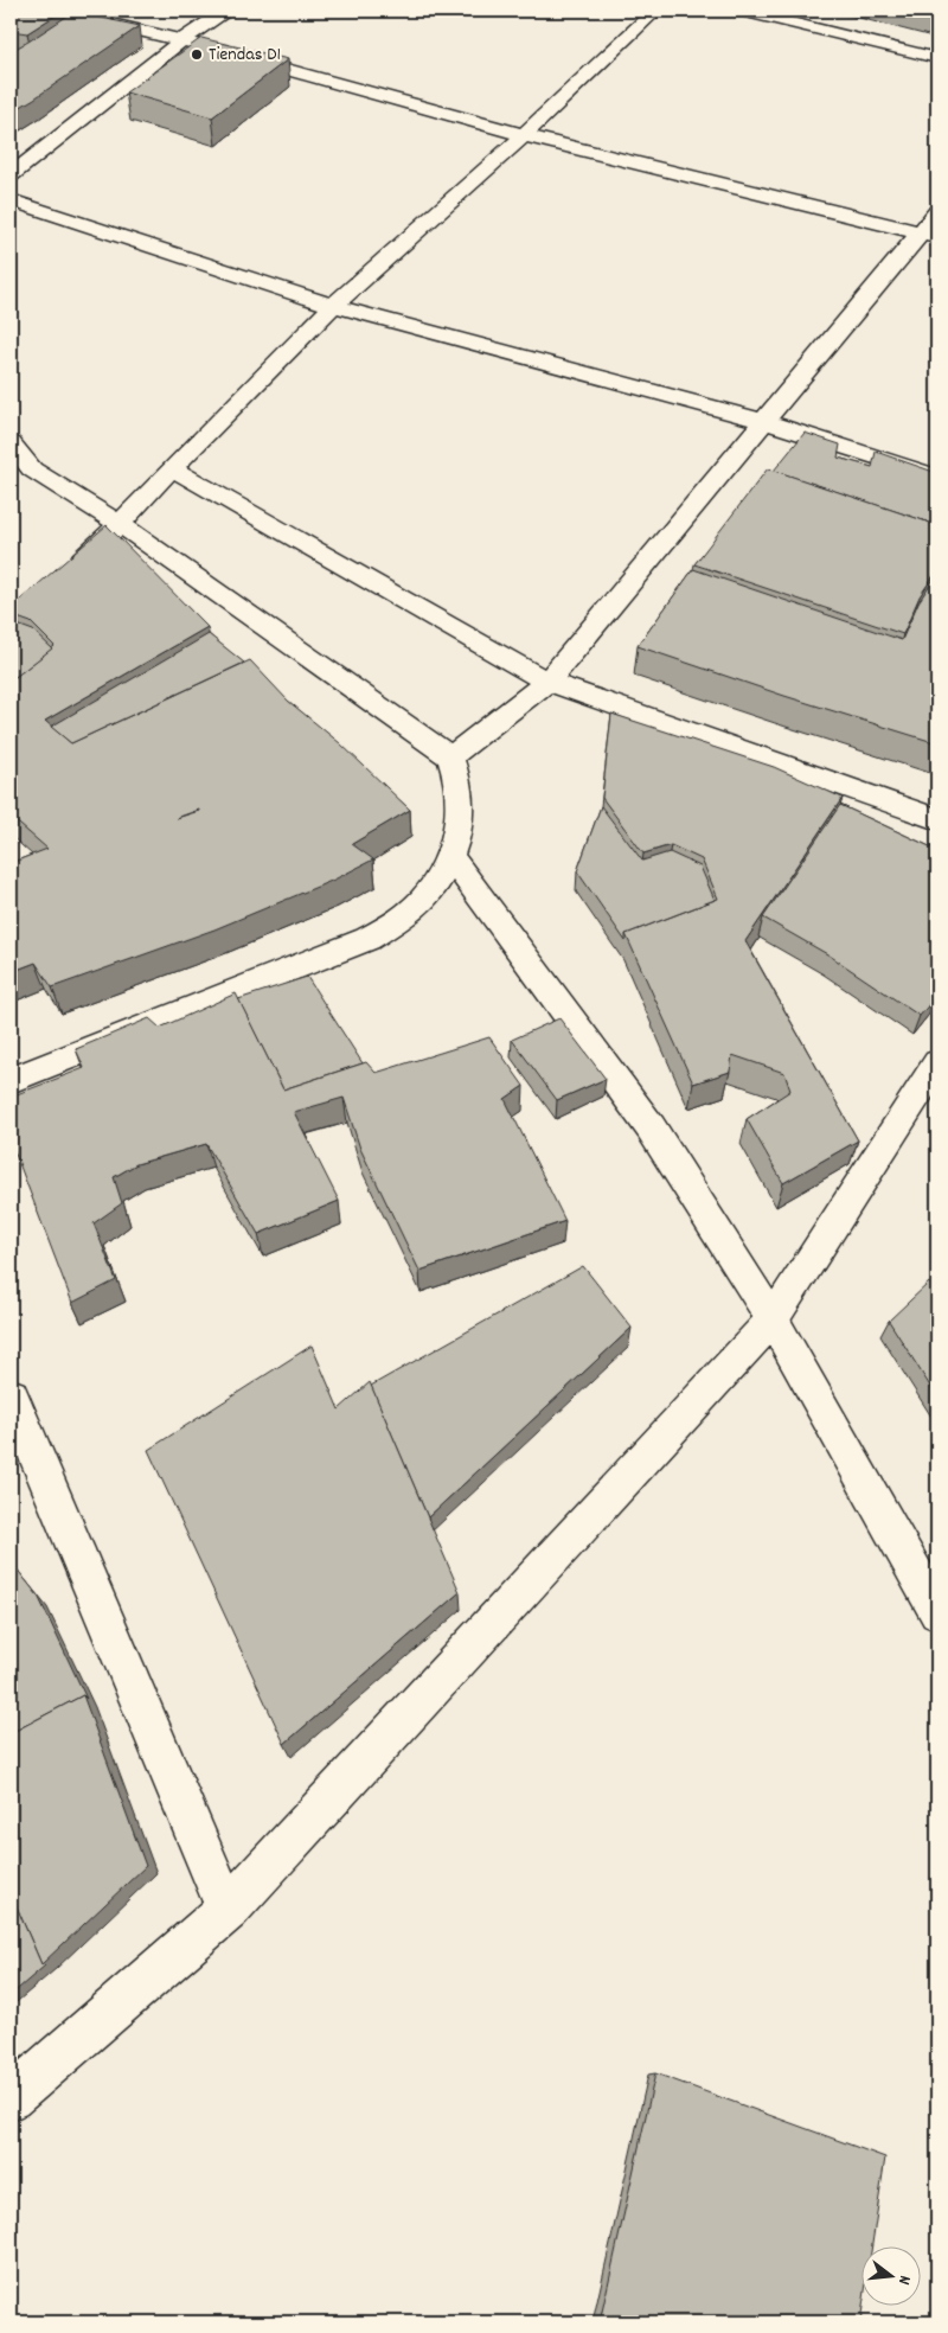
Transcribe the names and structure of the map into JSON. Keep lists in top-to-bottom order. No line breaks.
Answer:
{"places":["Tiendas D1"],"north":"right"}
